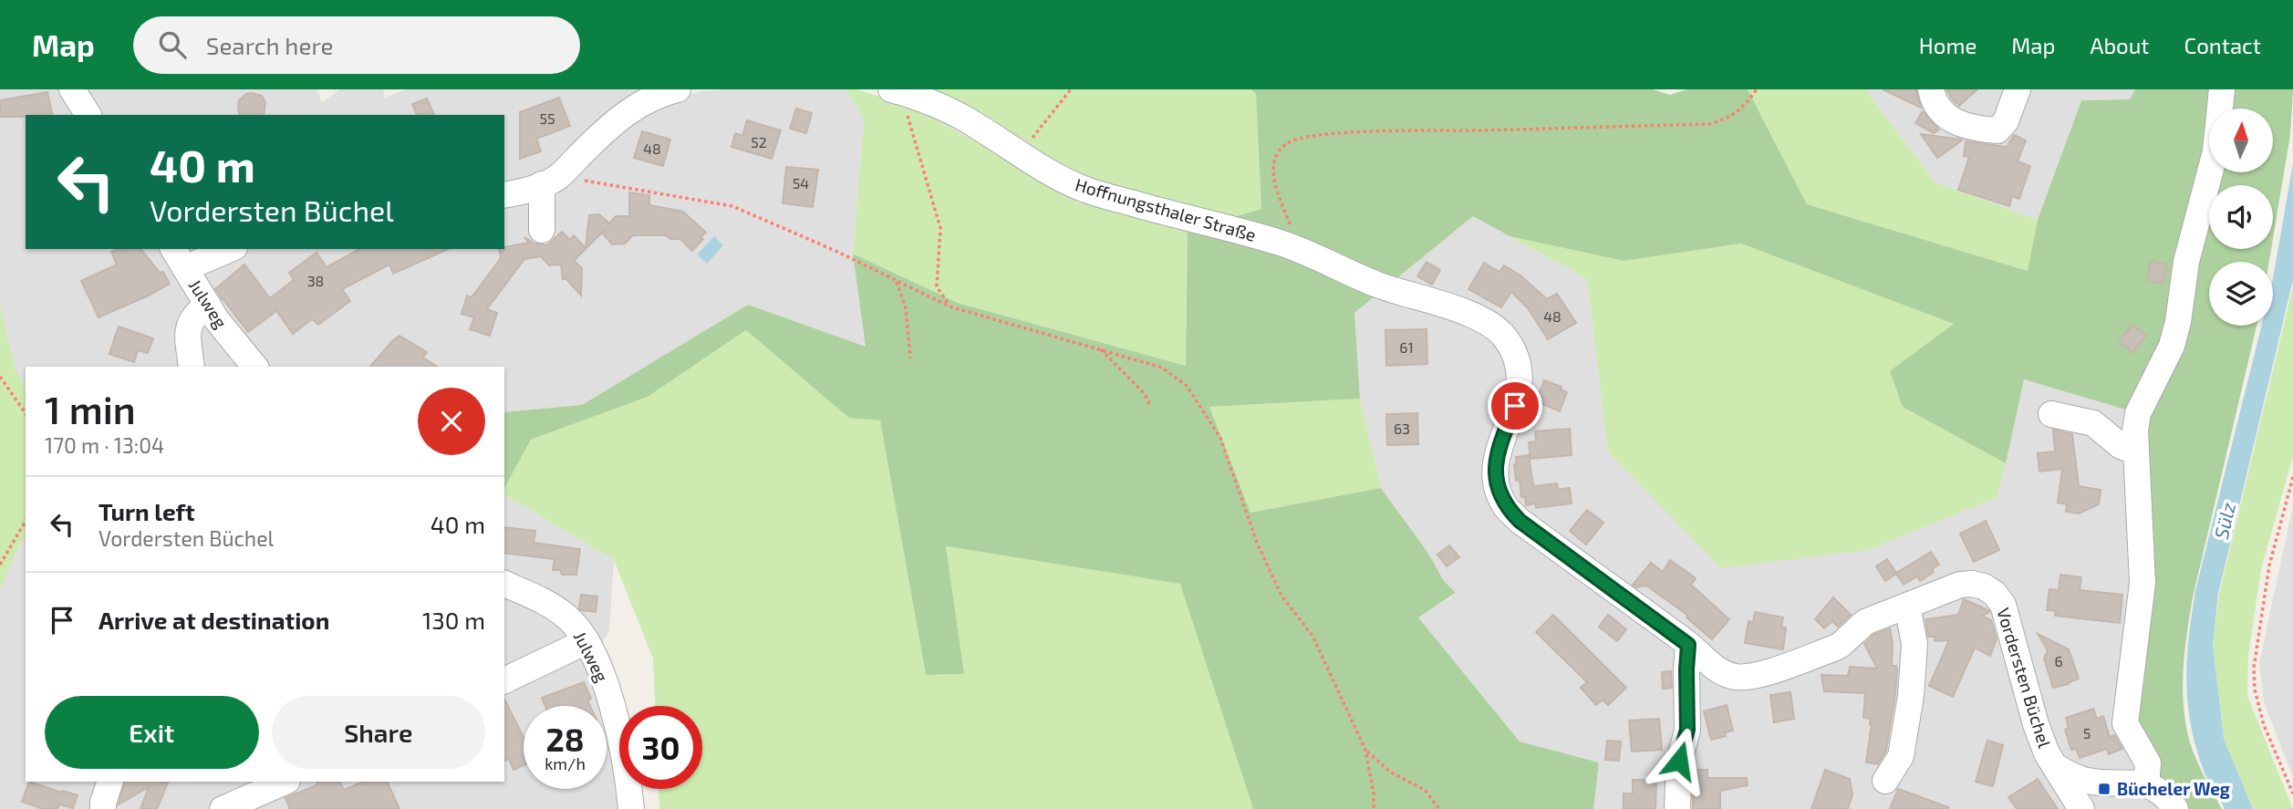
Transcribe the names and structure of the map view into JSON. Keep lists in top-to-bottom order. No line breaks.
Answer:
{"streets":{"street":["Hoffnungsthaler Straße","Julweg","Vordersten Büchel"]},"crossings":[["Hoffnungsthaler Straße","Vordersten Büchel"]],"water":["Sülz"],"places":{"transit":["Bücheler Weg"]},"house_numbers":["55","52","48","54","38","48","61","63","6","5"],"north":"top","page":{"header":"Map","search":"Search here","nav":["Home","Map","About","Contact"],"turn":["40 m","Vordersten Büchel"],"heading":["1 min","170 m · 13:04"],"list":[{"name":"Turn left","note":"Vordersten Büchel","value":"40 m"},{"name":"Arrive at destination","value":"130 m"}],"buttons":["Exit","Share"],"speed":"28 km/h","limit":"30"}}
